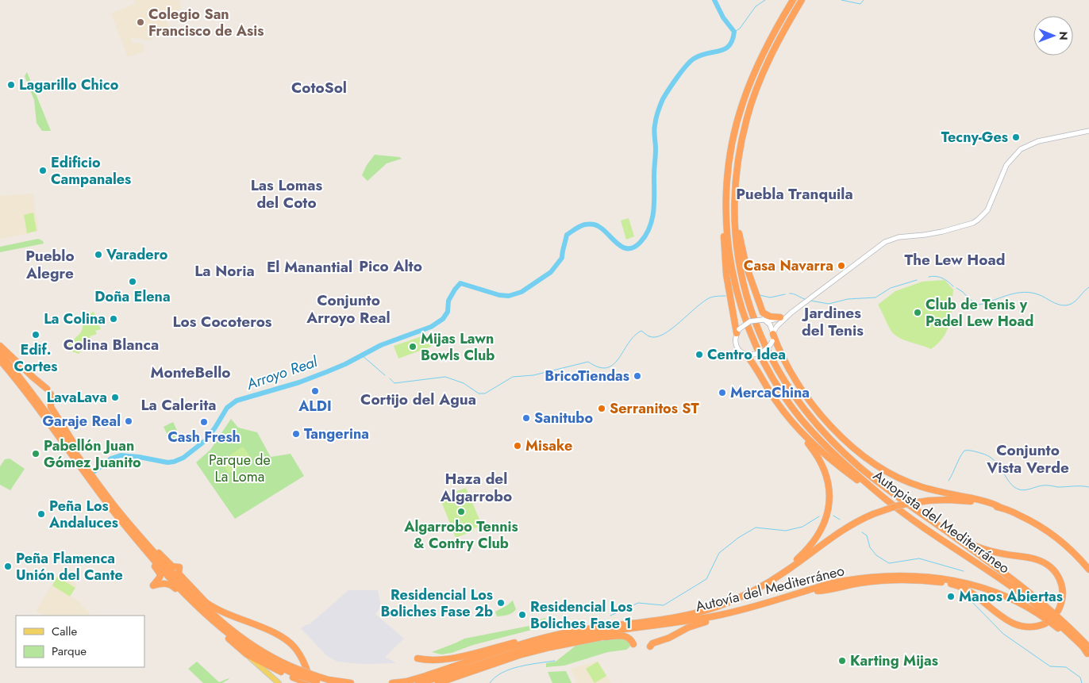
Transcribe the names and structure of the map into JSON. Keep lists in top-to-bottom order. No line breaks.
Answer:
{"streets":{"highway":["Autopista del Mediterráneo","Autovía del Mediterráneo"]},"crossings":[["Autopista del Mediterráneo","Autovía del Mediterráneo"]],"districts":["CotoSol","Las Lomas del Coto","Puebla Tranquila","Pueblo Alegre","The Lew Hoad","Pico Alto","El Manantial","La Noria","Conjunto Arroyo Real","Jardines del Tenis","Los Cocoteros","Colina Blanca","MonteBello","Cortijo del Agua","La Calerita","Conjunto Vista Verde","Haza del Algarrobo"],"water":["Arroyo Real"],"parks":["Parque de La Loma"],"places":["Colegio San Francisco de Asis","Lagarillo Chico","Tecny-Ges","Edificio Campanales","Varadero","Casa Navarra","Doña Elena","Club de Tenis y Padel Lew Hoad","La Colina","Edif. Cortes","Mijas Lawn Bowls Club","Centro Idea","BricoTiendas","ALDI","MercaChina","LavaLava","Serranitos ST","Sanitubo","Garaje Real","Cash Fresh","Tangerina","Misake","Pabellón Juan Gómez Juanito","Algarrobo Tennis & Contry Club","Peña Los Andaluces","Peña Flamenca Unión del Cante","Manos Abiertas","Residencial Los Boliches Fase 2b","Residencial Los Boliches Fase 1","Karting Mijas"],"legend":["Calle","Parque"],"north":"right"}
